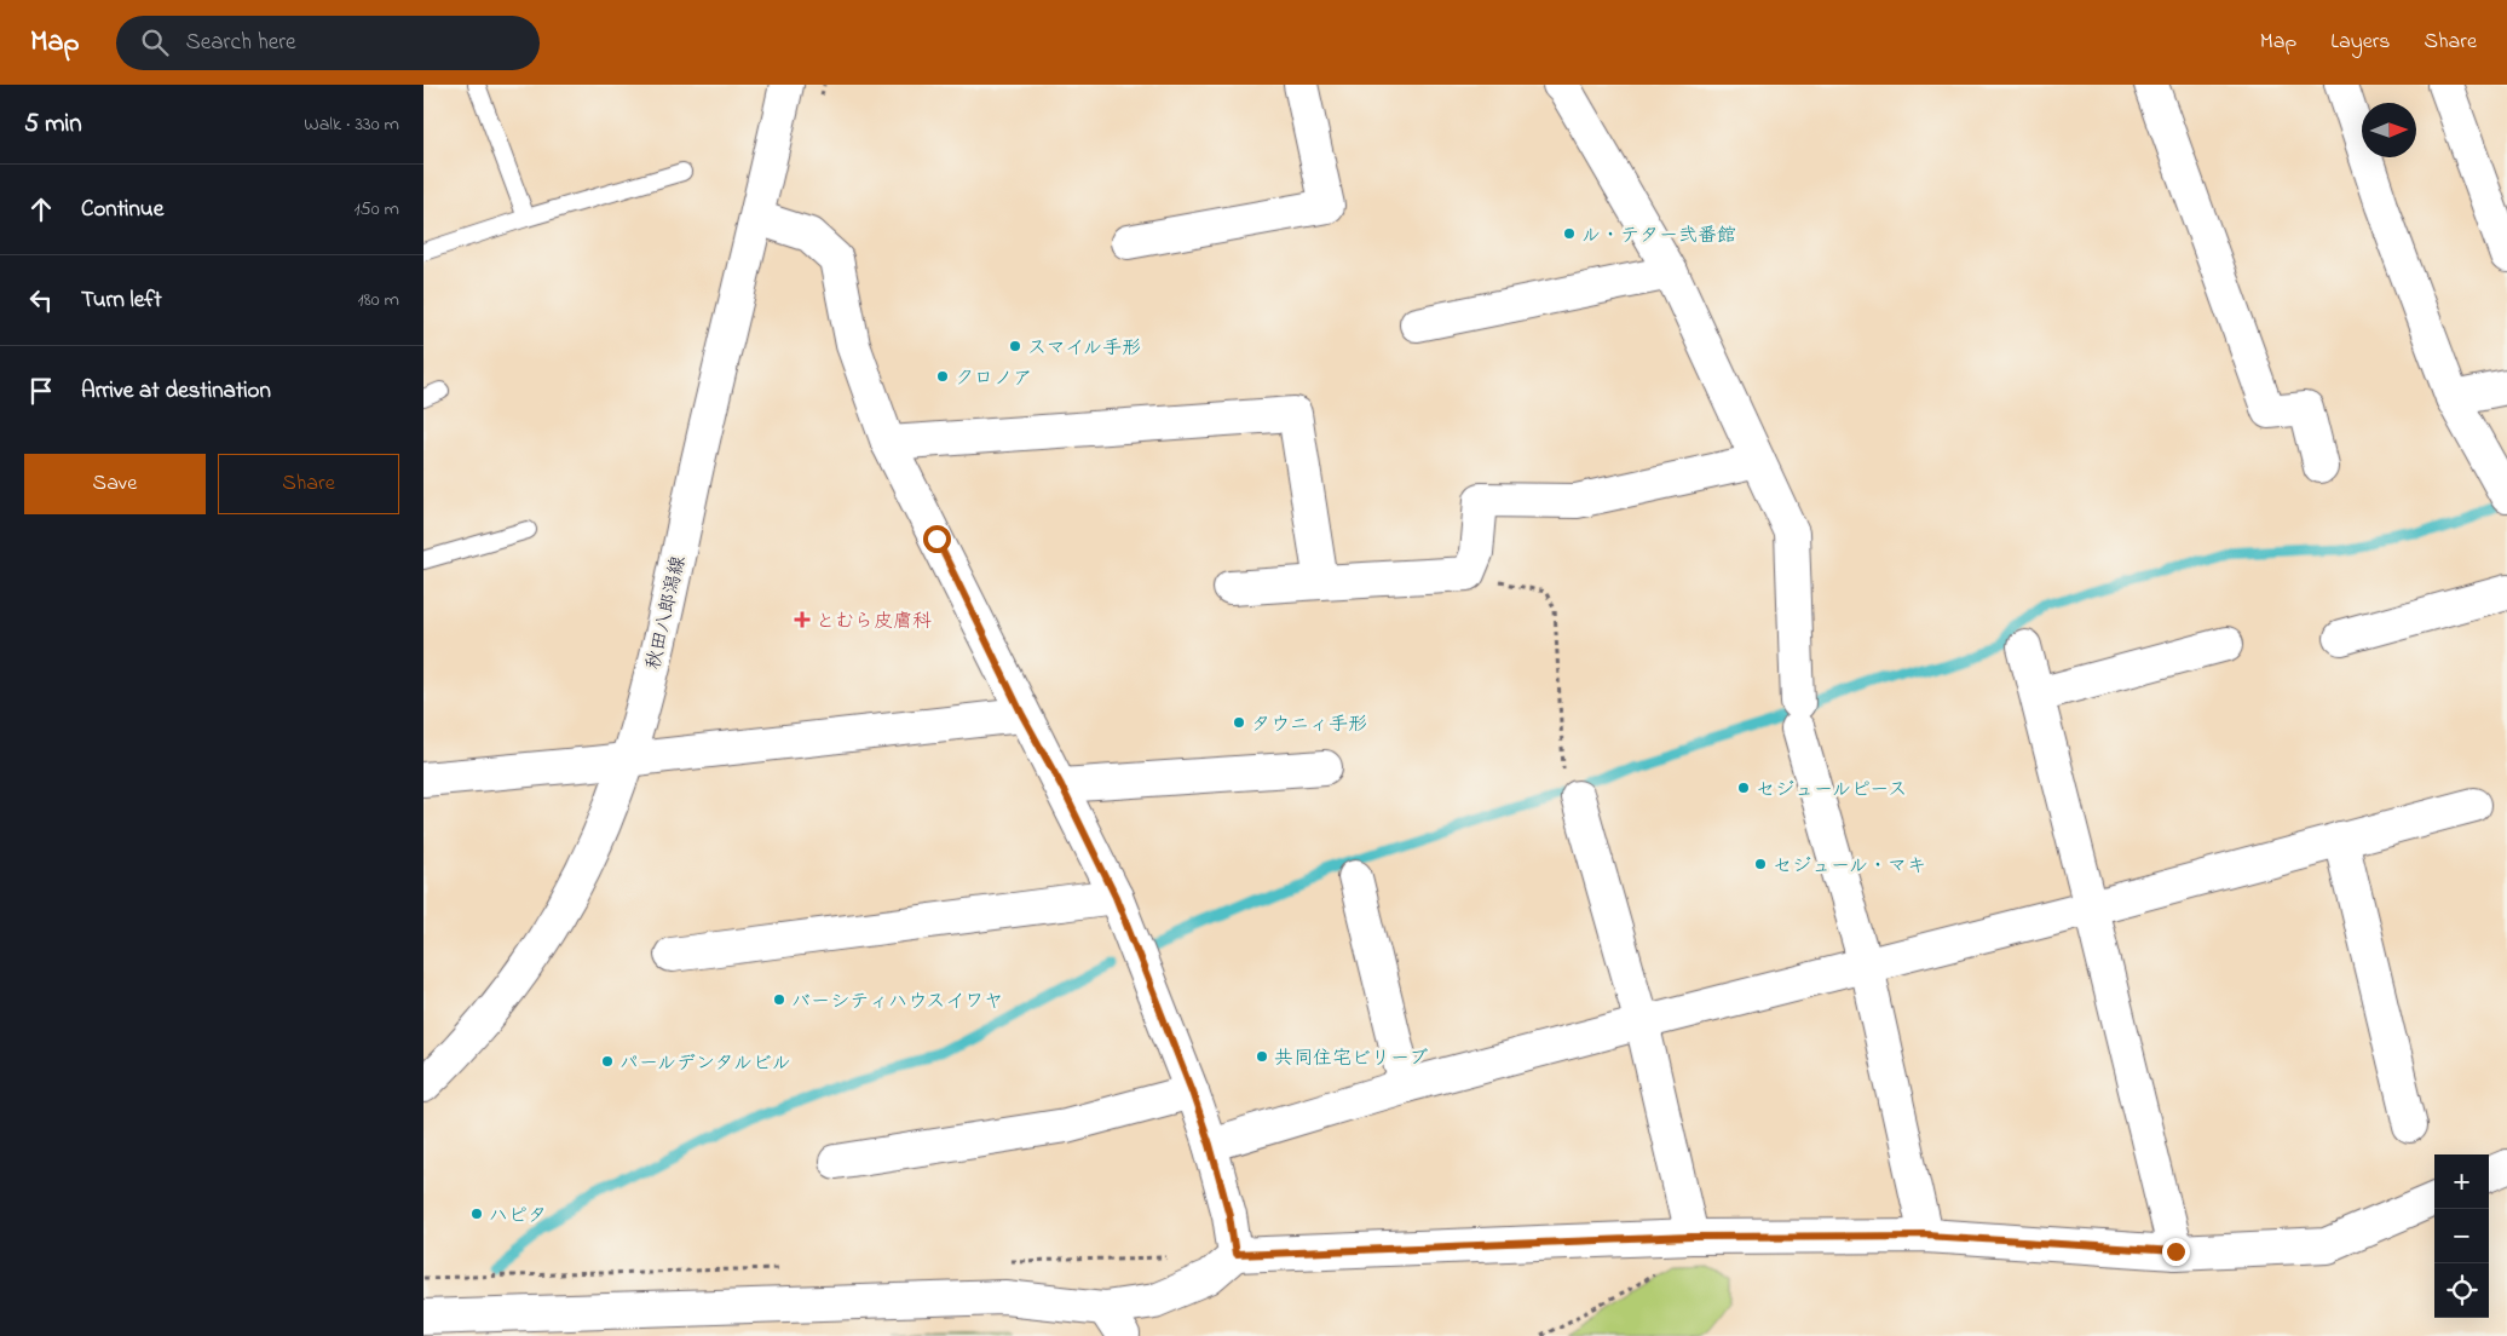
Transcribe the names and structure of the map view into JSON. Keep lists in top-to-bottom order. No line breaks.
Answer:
{"streets":{"street":["秋田八郎潟線"]},"places":{"other":["ル・テター弐番館","スマイル手形","クロノア","タウニィ手形","セジュールピース","セジュール・マキ","バーシティハウスイワヤ","共同住宅ビリーブ","パールデンタルビル","ハピタ"],"health":["とむら皮膚科"]},"north":"right","page":{"header":"Map","search":"Search here","nav":["Map","Layers","Share"],"heading":["5 min","Walk · 330 m"],"list":[["Continue","150 m"],["Turn left","180 m"],"Arrive at destination"],"buttons":["Save","Share"],"map_buttons":["+","−"]}}
